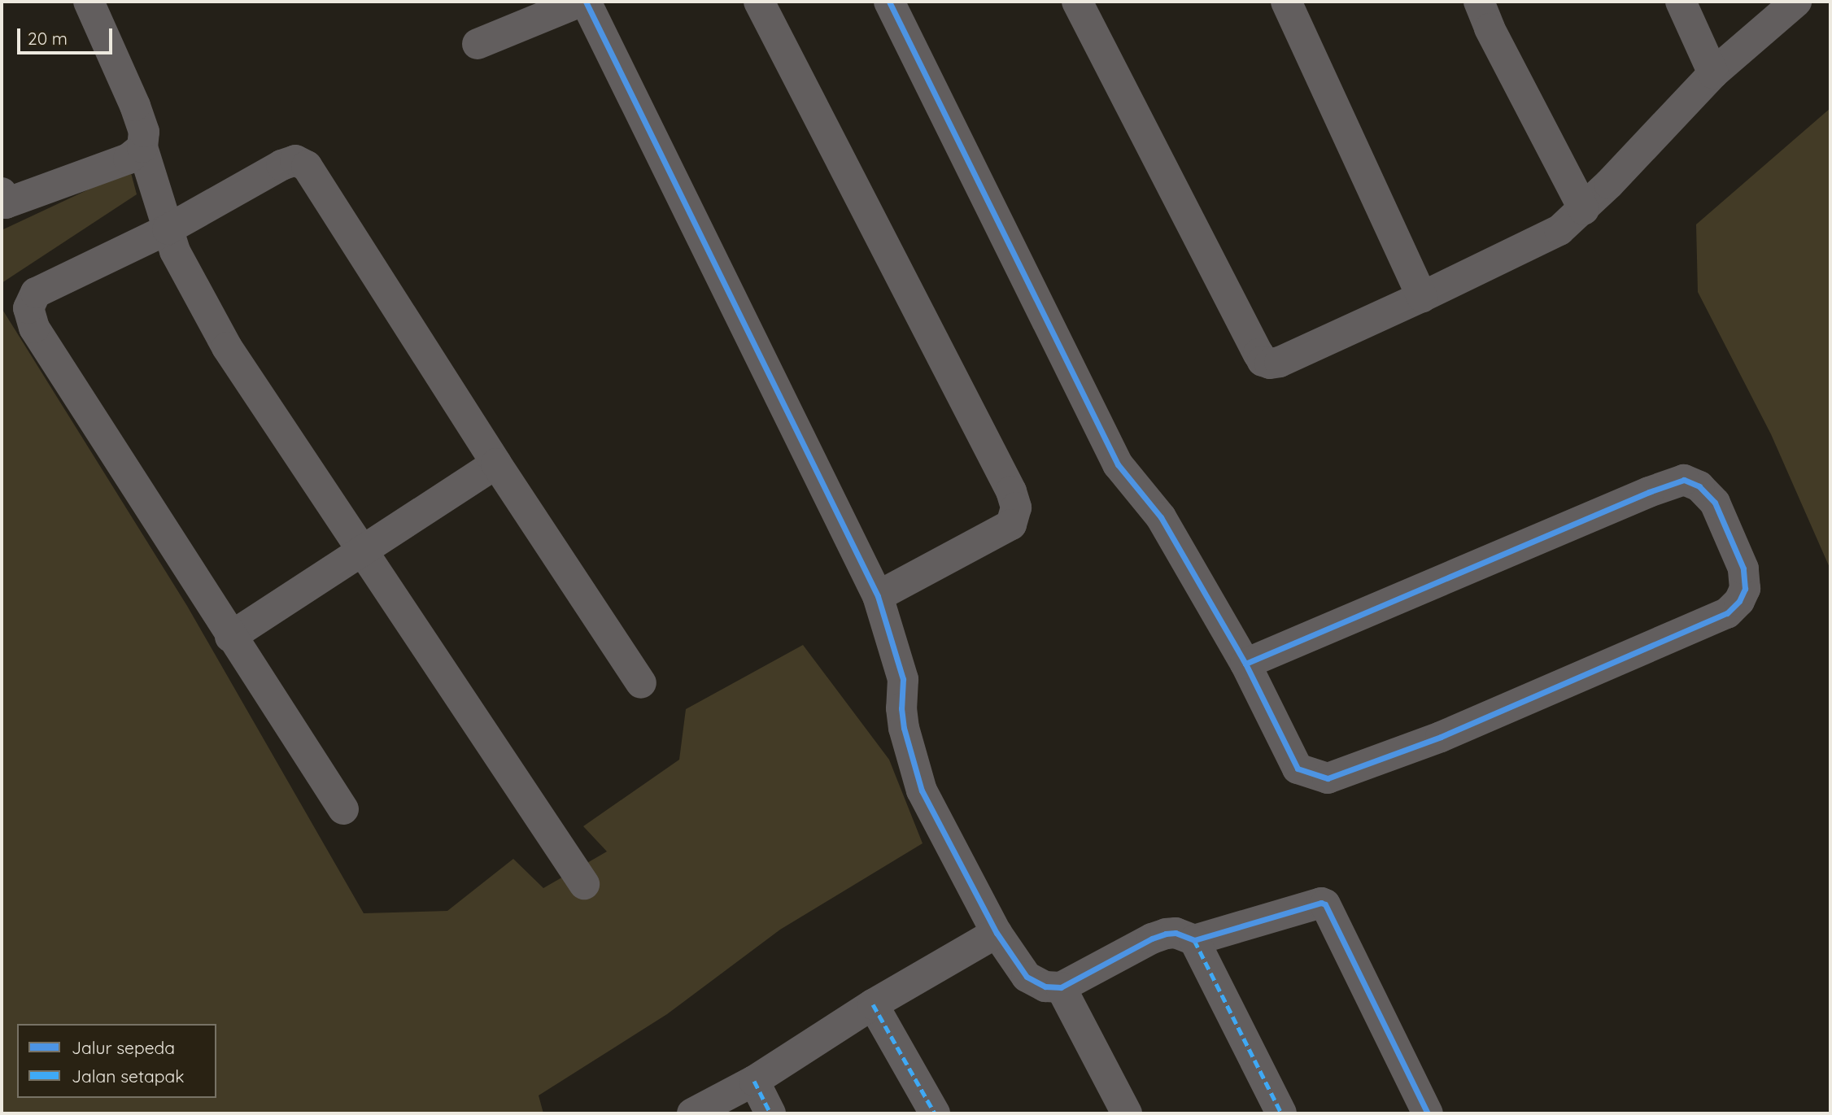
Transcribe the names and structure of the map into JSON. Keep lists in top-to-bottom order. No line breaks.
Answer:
{"legend":["Jalur sepeda","Jalan setapak"],"scale_bar":"20 m"}
